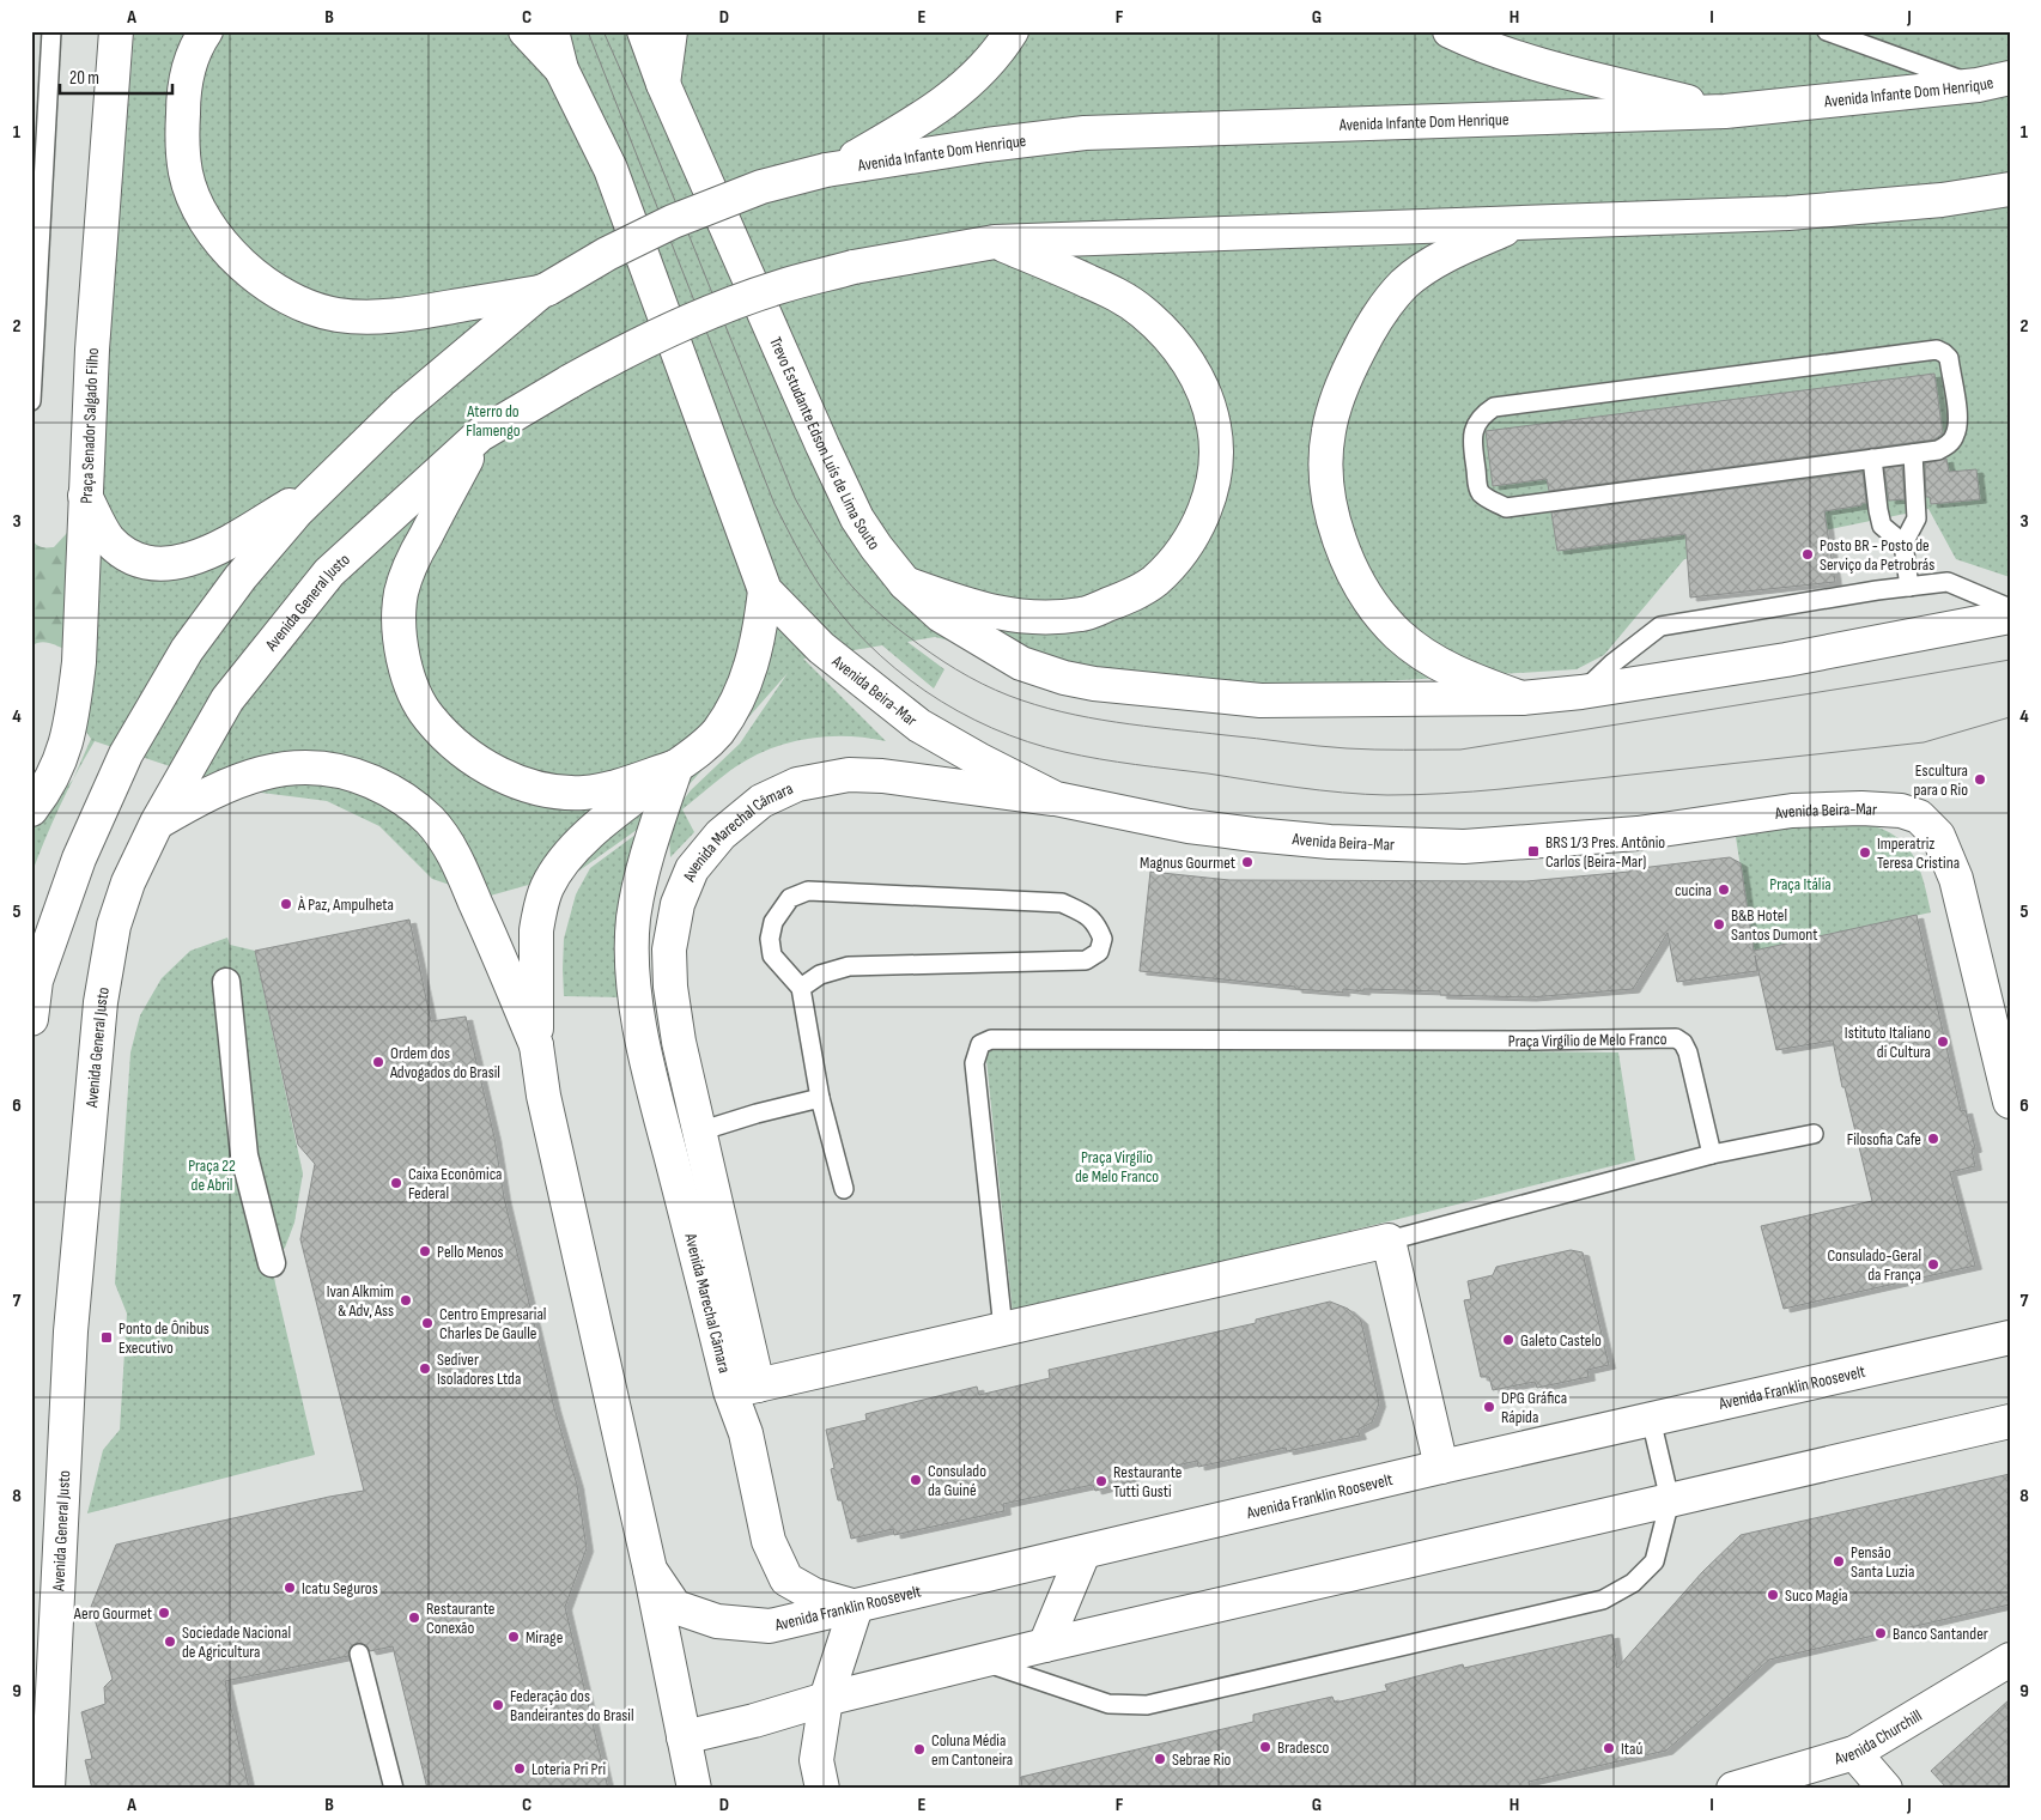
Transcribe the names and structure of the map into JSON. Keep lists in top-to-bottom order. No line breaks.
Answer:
{"streets":{"main road":["Avenida Infante Dom Henrique","Praça Senador Salgado Filho","Trevo Estudante Edson Luís de Lima Souto","Avenida General Justo","Avenida Beira-Mar","Avenida Marechal Câmara","Avenida Franklin Roosevelt","Avenida Churchill"],"lane":["Praça Virgílio de Melo Franco"]},"crossings":[["Avenida Beira-Mar","Avenida Marechal Câmara"],["Avenida Marechal Câmara","Avenida Franklin Roosevelt"]],"parks":["Aterro do Flamengo","Praça Itália","Praça Virgílio de Melo Franco","Praça 22 de Abril"],"places":{"other":["Posto BR - Posto de Serviço da Petrobrás","Escultura para o Rio","Imperatriz Teresa Cristina","Magnus Gourmet","cucina","À Paz, Ampulheta","B&B Hotel Santos Dumont","Istituto Italiano di Cultura","Ordem dos Advogados do Brasil","Filosofia Cafe","Caixa Econômica Federal","Pello Menos","Consulado-Geral da França","Ivan Alkmim & Adv, Ass","Centro Empresarial Charles De Gaulle","Galeto Castelo","Sediver Isoladores Ltda","DPG Gráfica Rápida","Consulado da Guiné","Restaurante Tutti Gusti","Pensão Santa Luzia","Icatu Seguros","Suco Magia","Aero Gourmet","Restaurante Conexão","Banco Santander","Mirage","Sociedade Nacional de Agricultura","Federação dos Bandeirantes do Brasil","Bradesco","Itaú","Coluna Média em Cantoneira","Sebrae Rio","Loteria Pri Pri"],"transit":["BRS 1/3 Pres. Antônio Carlos (Beira-Mar)","Ponto de Ônibus Executivo"]},"scale_bar":"20 m","grid":{"columns":["A","B","C","D","E","F","G","H","I","J"],"rows":["1","2","3","4","5","6","7","8","9"]}}
